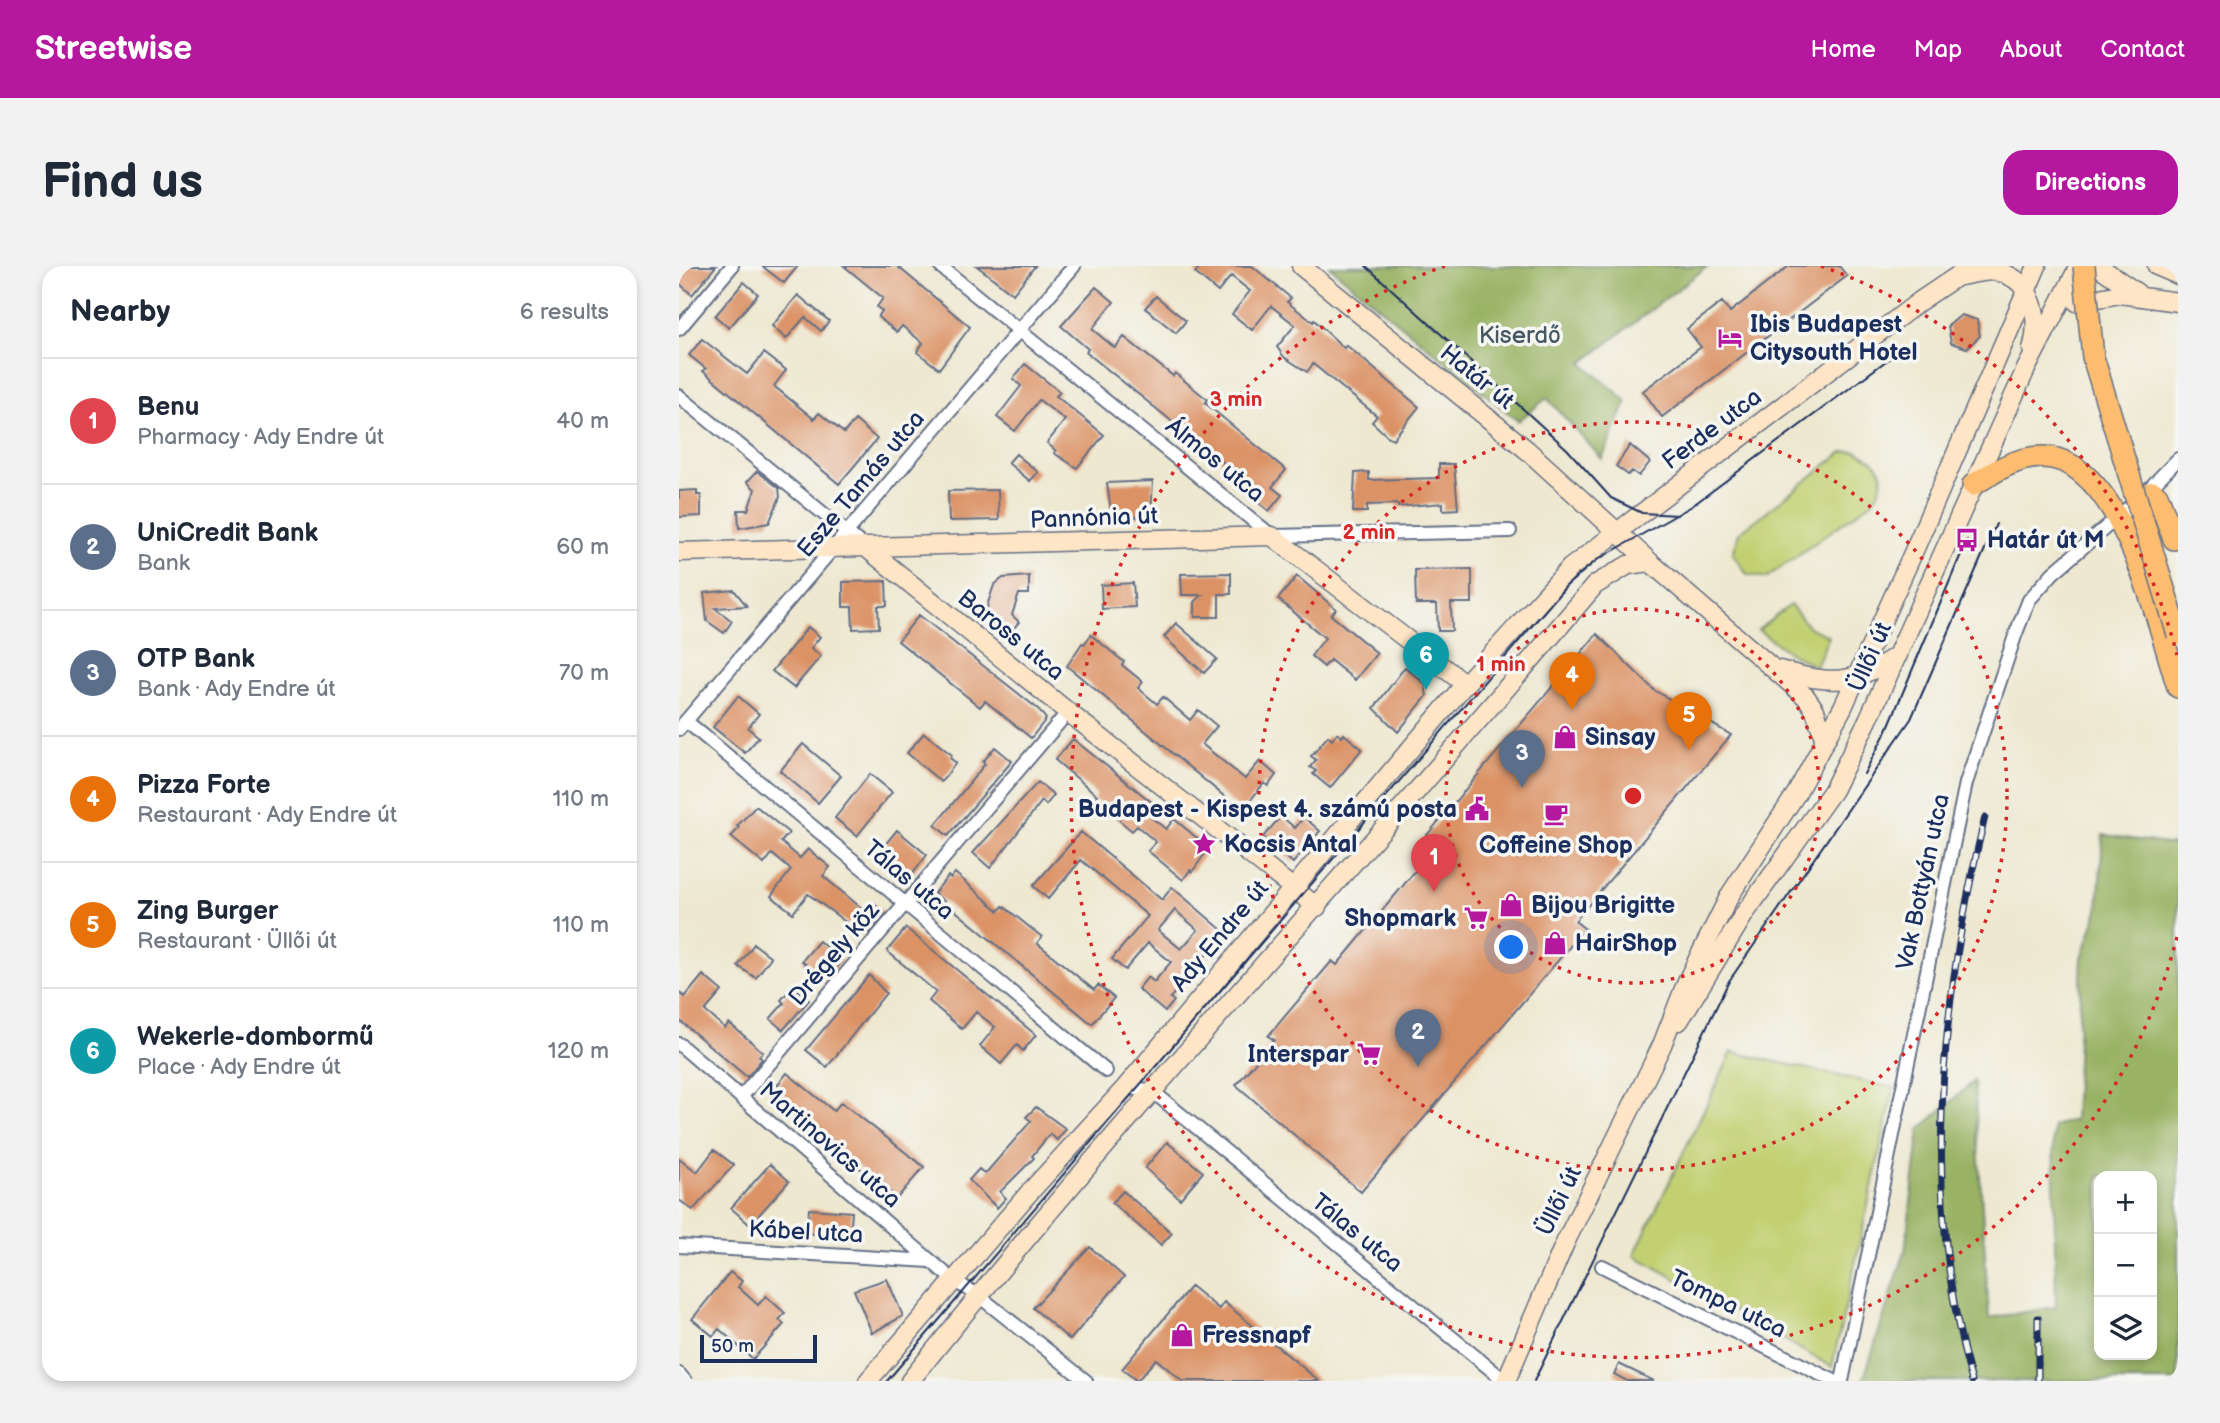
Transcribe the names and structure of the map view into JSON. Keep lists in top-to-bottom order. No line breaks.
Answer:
{"streets":{"street":["Határ út","Ferde utca","Álmos utca","Esze Tamás utca","Pannónia út","Baross utca","Üllői út","Tálas utca","Vak Bottyán utca","Ady Endre út","Drégely köz","Martinovics utca","Kábel utca","Tompa utca"]},"crossings":[["Határ út","Ferde utca"],["Határ út","Üllői út"],["Határ út","Ady Endre út"],["Ferde utca","Ady Endre út"],["Álmos utca","Esze Tamás utca"],["Álmos utca","Pannónia út"],["Álmos utca","Ady Endre út"],["Esze Tamás utca","Pannónia út"],["Esze Tamás utca","Baross utca"],["Esze Tamás utca","Tálas utca"],["Pannónia út","Baross utca"],["Baross utca","Ady Endre út"],["Baross utca","Drégely köz"],["Üllői út","Tálas utca"],["Tálas utca","Ady Endre út"],["Tálas utca","Drégely köz"],["Ady Endre út","Martinovics utca"],["Drégely köz","Martinovics utca"],["Martinovics utca","Kábel utca"]],"parks":["Kiserdő"],"places":{"hotel":["Ibis Budapest Citysouth Hotel"],"bus stop":["Határ út M"],"shop":["Sinsay","Bijou Brigitte","HairShop","Fressnapf"],"public building":["Budapest - Kispest 4. számú posta"],"cafe":["Coffeine Shop"],"place":["Kocsis Antal"],"supermarket":["Shopmark","Interspar"]},"scale_bar":"50 m","page":{"header":"Streetwise","nav":["Home","Map","About","Contact"],"buttons":"Directions","title":"Find us","heading":["Nearby","6 results"],"list":[{"mark":"1","name":"Benu","note":"Pharmacy · Ady Endre út","value":"40 m"},{"mark":"2","name":"UniCredit Bank","note":"Bank","value":"60 m"},{"mark":"3","name":"OTP Bank","note":"Bank · Ady Endre út","value":"70 m"},{"mark":"4","name":"Pizza Forte","note":"Restaurant · Ady Endre út","value":"110 m"},{"mark":"5","name":"Zing Burger","note":"Restaurant · Üllői út","value":"110 m"},{"mark":"6","name":"Wekerle-dombormű","note":"Place · Ady Endre út","value":"120 m"}],"pins":["6","4","5","3","1","2"],"map_buttons":["+","−"],"scale":"50 m"},"rings":["3 min","2 min","1 min"]}
